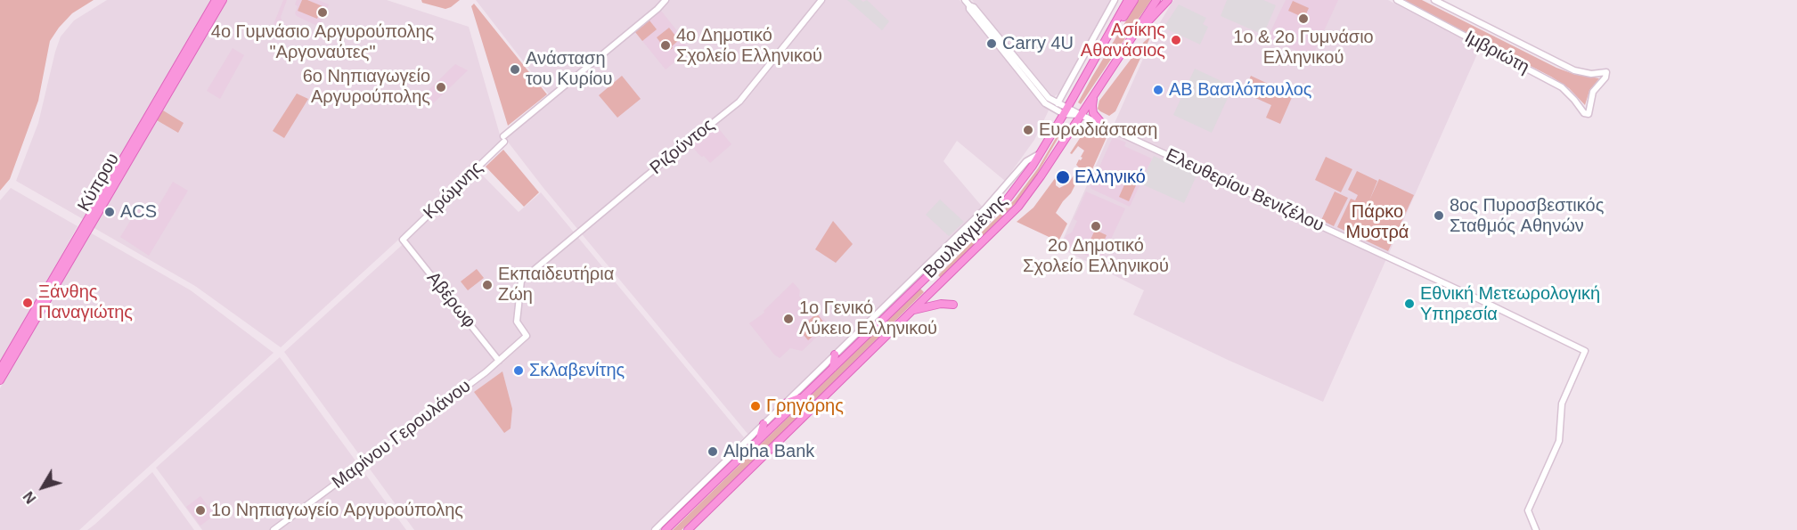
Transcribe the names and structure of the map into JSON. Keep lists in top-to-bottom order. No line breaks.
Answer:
{"streets":{"main road":["Κύπρου","Βουλιαγμένης"],"street":["Ιμβριώτη","Ριζούντος","Κρώμνης","Ελευθερίου Βενιζέλου","Αβέρωφ","Μαρίνου Γερουλάνου"]},"crossings":[["Ριζούντος","Μαρίνου Γερουλάνου"],["Κρώμνης","Αβέρωφ"],["Ελευθερίου Βενιζέλου","Βουλιαγμένης"],["Αβέρωφ","Μαρίνου Γερουλάνου"]],"parks":["Πάρκο Μυστρά"],"places":["4ο Γυμνάσιο Αργυρούπολης \"Αργοναύτες\"","1ο & 2ο Γυμνάσιο Ελληνικού","Ασίκης Αθανάσιος","Carry 4U","4ο Δημοτικό Σχολείο Ελληνικού","Ανάσταση του Κυρίου","6ο Νηπιαγωγείο Αργυρούπολης","ΑΒ Βασιλόπουλος","Ευρωδιάσταση","Ελληνικό","ACS","8ος Πυροσβεστικός Σταθμός Αθηνών","2ο Δημοτικό Σχολείο Ελληνικού","Εκπαιδευτήρια Ζώη","Ξάνθης Παναγιώτης","Εθνική Μετεωρολογική Υπηρεσία","1ο Γενικό Λύκειο Ελληνικού","Σκλαβενίτης","Γρηγόρης","Alpha Bank","1ο Νηπιαγωγείο Αργυρούπολης"],"north":"bottom left"}
